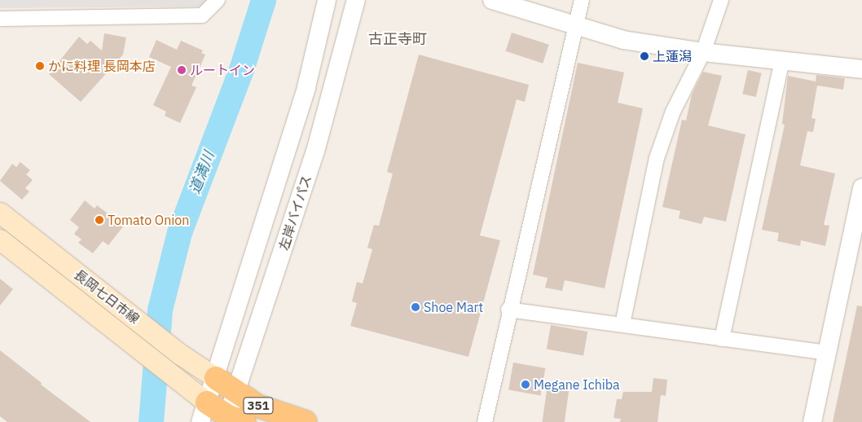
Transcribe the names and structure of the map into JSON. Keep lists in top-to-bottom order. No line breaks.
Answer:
{"streets":{"highway":["351"],"main road":["長岡七日市線"],"street":["左岸バイパス"]},"crossings":[["左岸バイパス","長岡七日市線"],["左岸バイパス","351"],["長岡七日市線","351"]],"districts":["古正寺町"],"water":["道満川"],"places":["上蓮潟","かに料理 長岡本店","ルートイン","Tomato Onion","Shoe Mart","Megane Ichiba"]}
